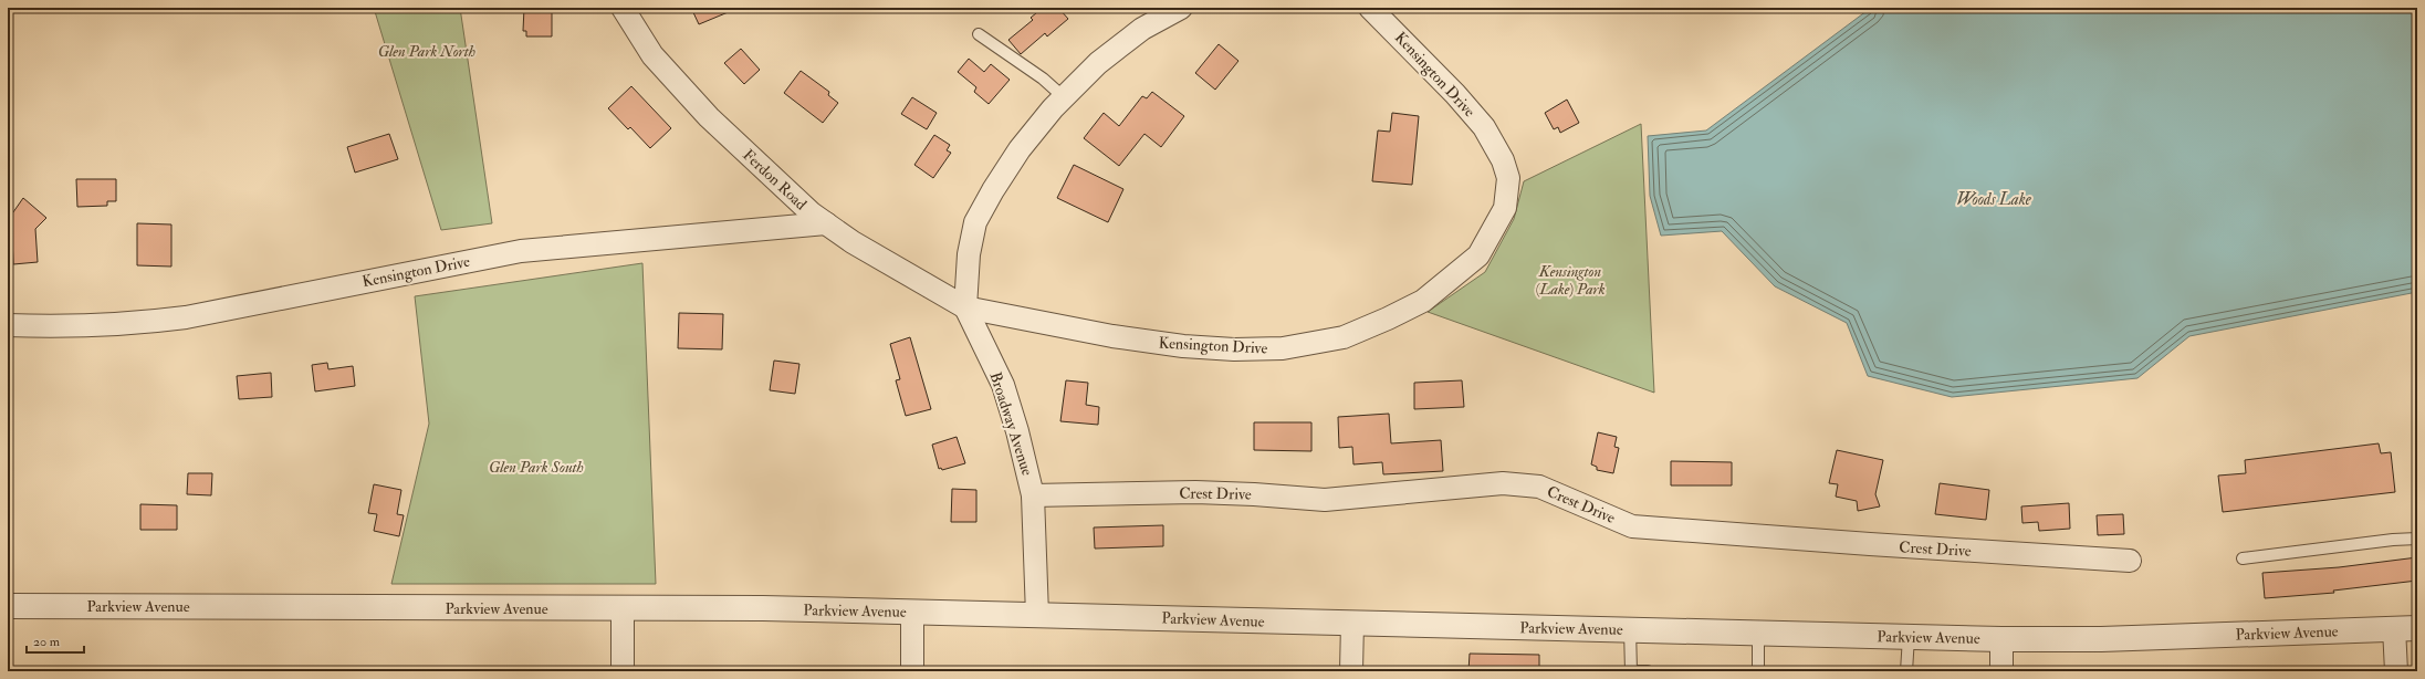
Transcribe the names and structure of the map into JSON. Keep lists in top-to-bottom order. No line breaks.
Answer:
{"streets":{"street":["Kensington Drive","Ferdon Road","Broadway Avenue","Crest Drive","Parkview Avenue"]},"crossings":[["Kensington Drive","Ferdon Road"],["Kensington Drive","Broadway Avenue"],["Ferdon Road","Broadway Avenue"],["Broadway Avenue","Crest Drive"],["Broadway Avenue","Parkview Avenue"]],"water":["Woods Lake"],"parks":["Glen Park North","Kensington (Lake) Park","Glen Park South"],"scale_bar":"20 m"}
